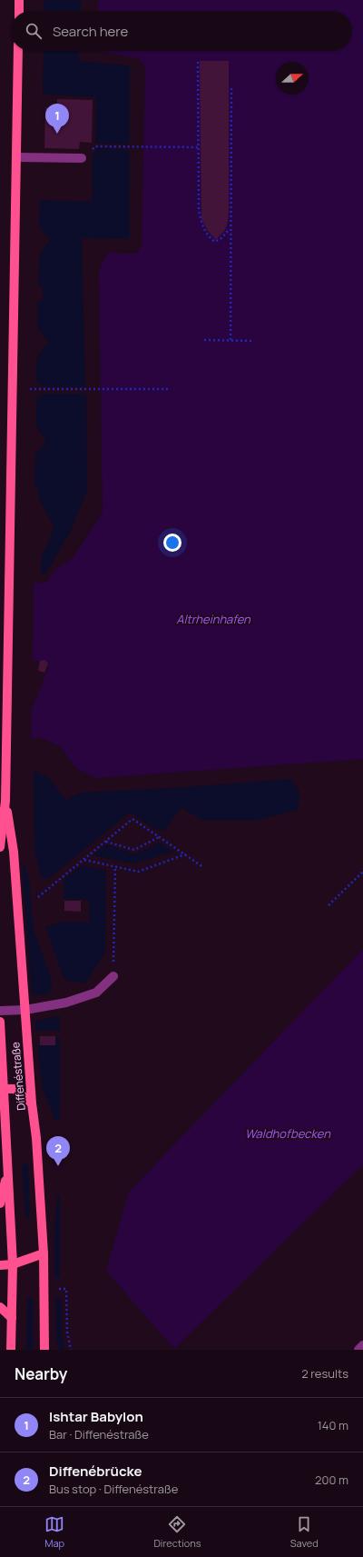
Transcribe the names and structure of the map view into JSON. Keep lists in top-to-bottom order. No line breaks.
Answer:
{"streets":{"main road":["Diffenéstraße"]},"water":["Altrheinhafen","Waldhofbecken"],"north":"right","page":{"search":"Search here","pins":["1","2"],"heading":["Nearby","2 results"],"list":[{"mark":"1","name":"Ishtar Babylon","note":"Bar · Diffenéstraße","value":"140 m"},{"mark":"2","name":"Diffenébrücke","note":"Bus stop · Diffenéstraße","value":"200 m"}],"nav":["Map","Directions","Saved"]}}
